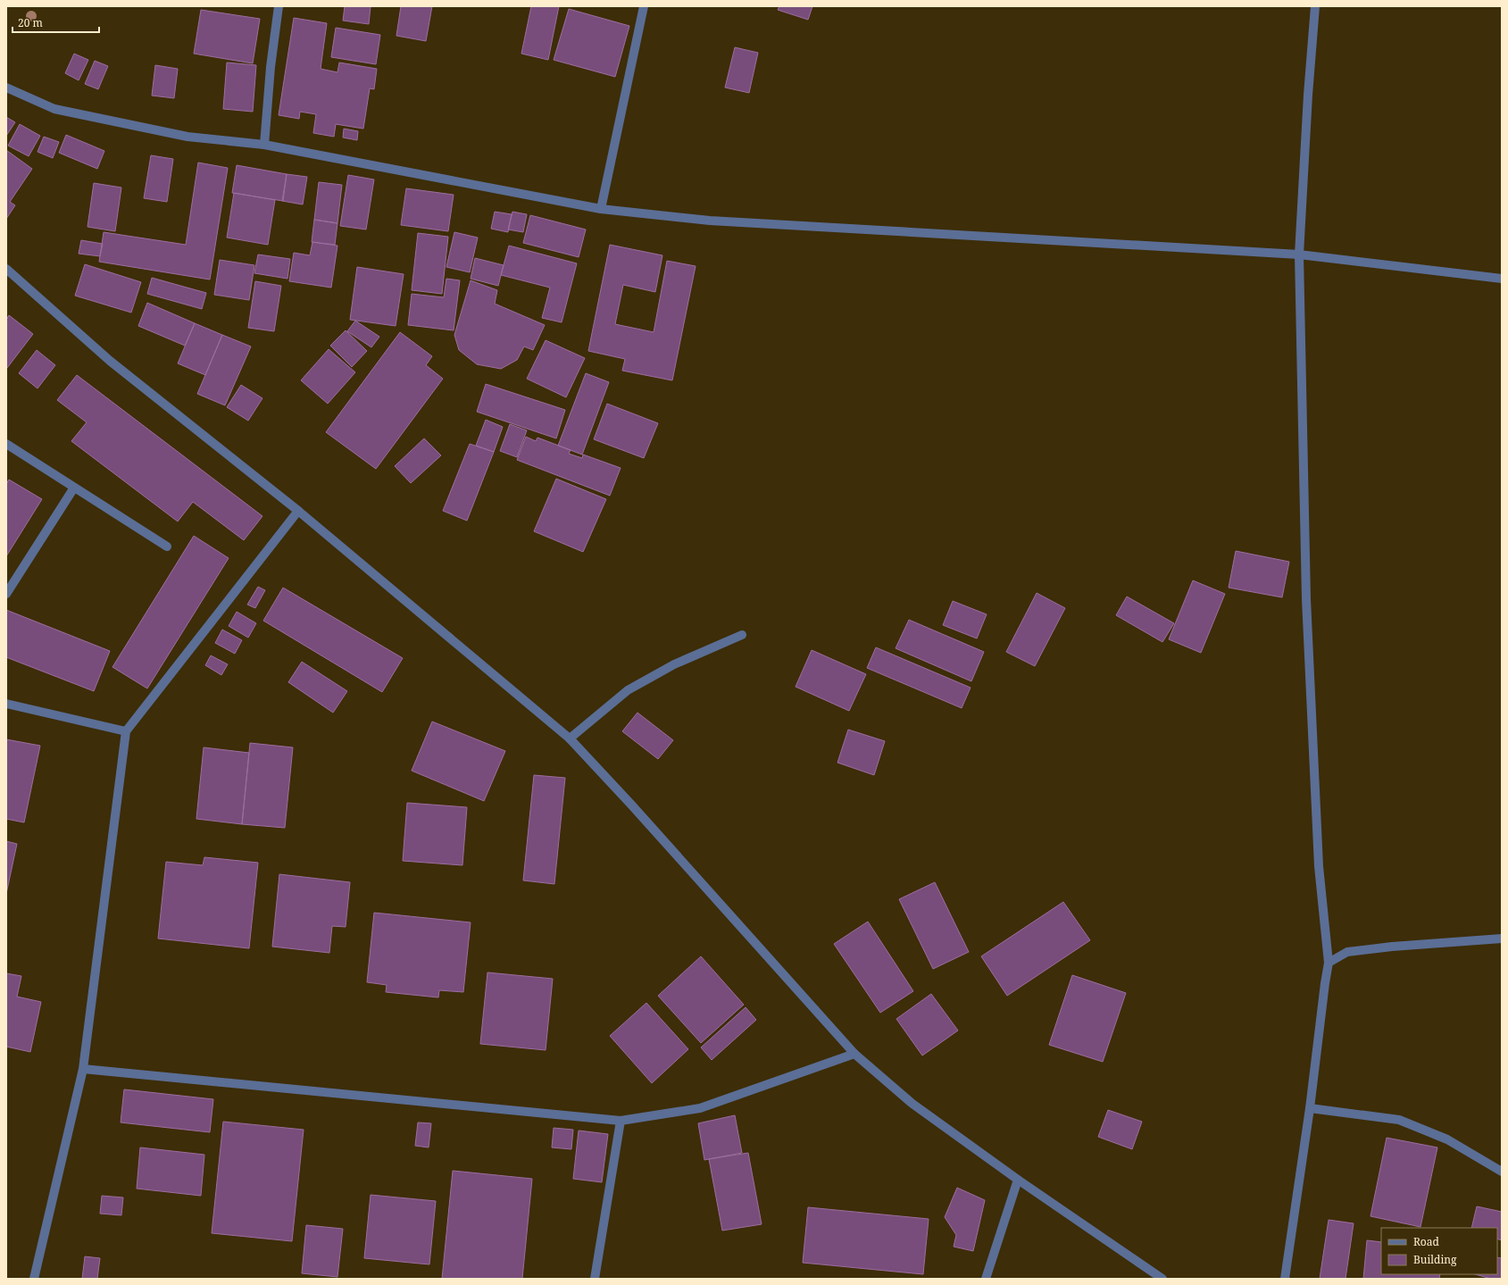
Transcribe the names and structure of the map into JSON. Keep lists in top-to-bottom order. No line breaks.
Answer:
{"legend":["Road","Building"],"scale_bar":"20 m"}
